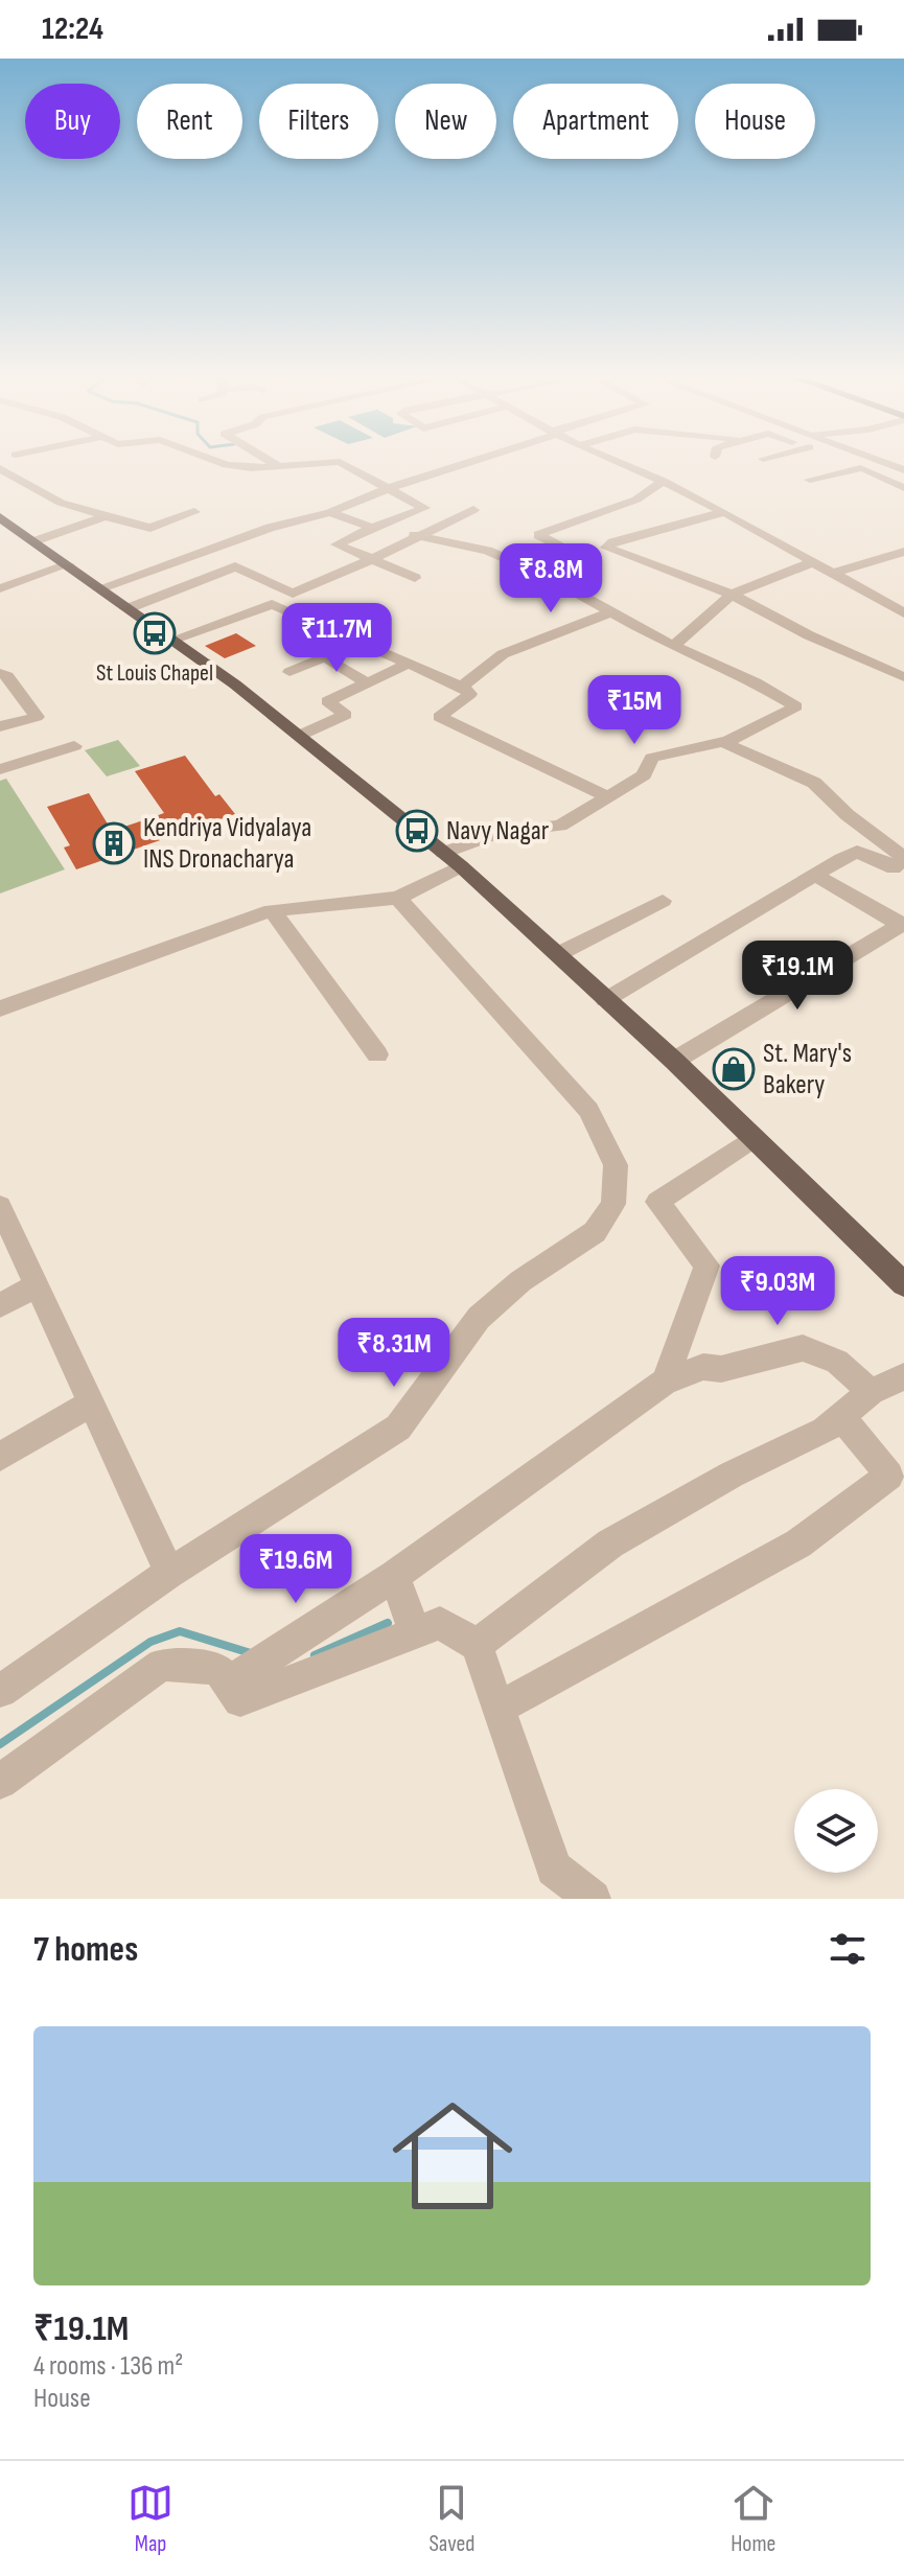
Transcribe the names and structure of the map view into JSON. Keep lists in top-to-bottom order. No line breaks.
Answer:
{"places":{"bus stop":["St Louis Chapel","Navy Nagar"],"building":["Kendriya Vidyalaya INS Dronacharya"],"shop":["St. Mary's Bakery"]},"page":{"status":"12:24","chip":["Buy","Rent","Filters","New","Apartment","House"],"price":["₹8.8M","₹11.7M","₹15M","₹19.1M","₹9.03M","₹8.31M","₹19.6M"],"heading":"7 homes","list":[{"name":"₹19.1M","note":"4 rooms · 136 m² · House"}],"tabs":["Map","Saved","Home"]}}
